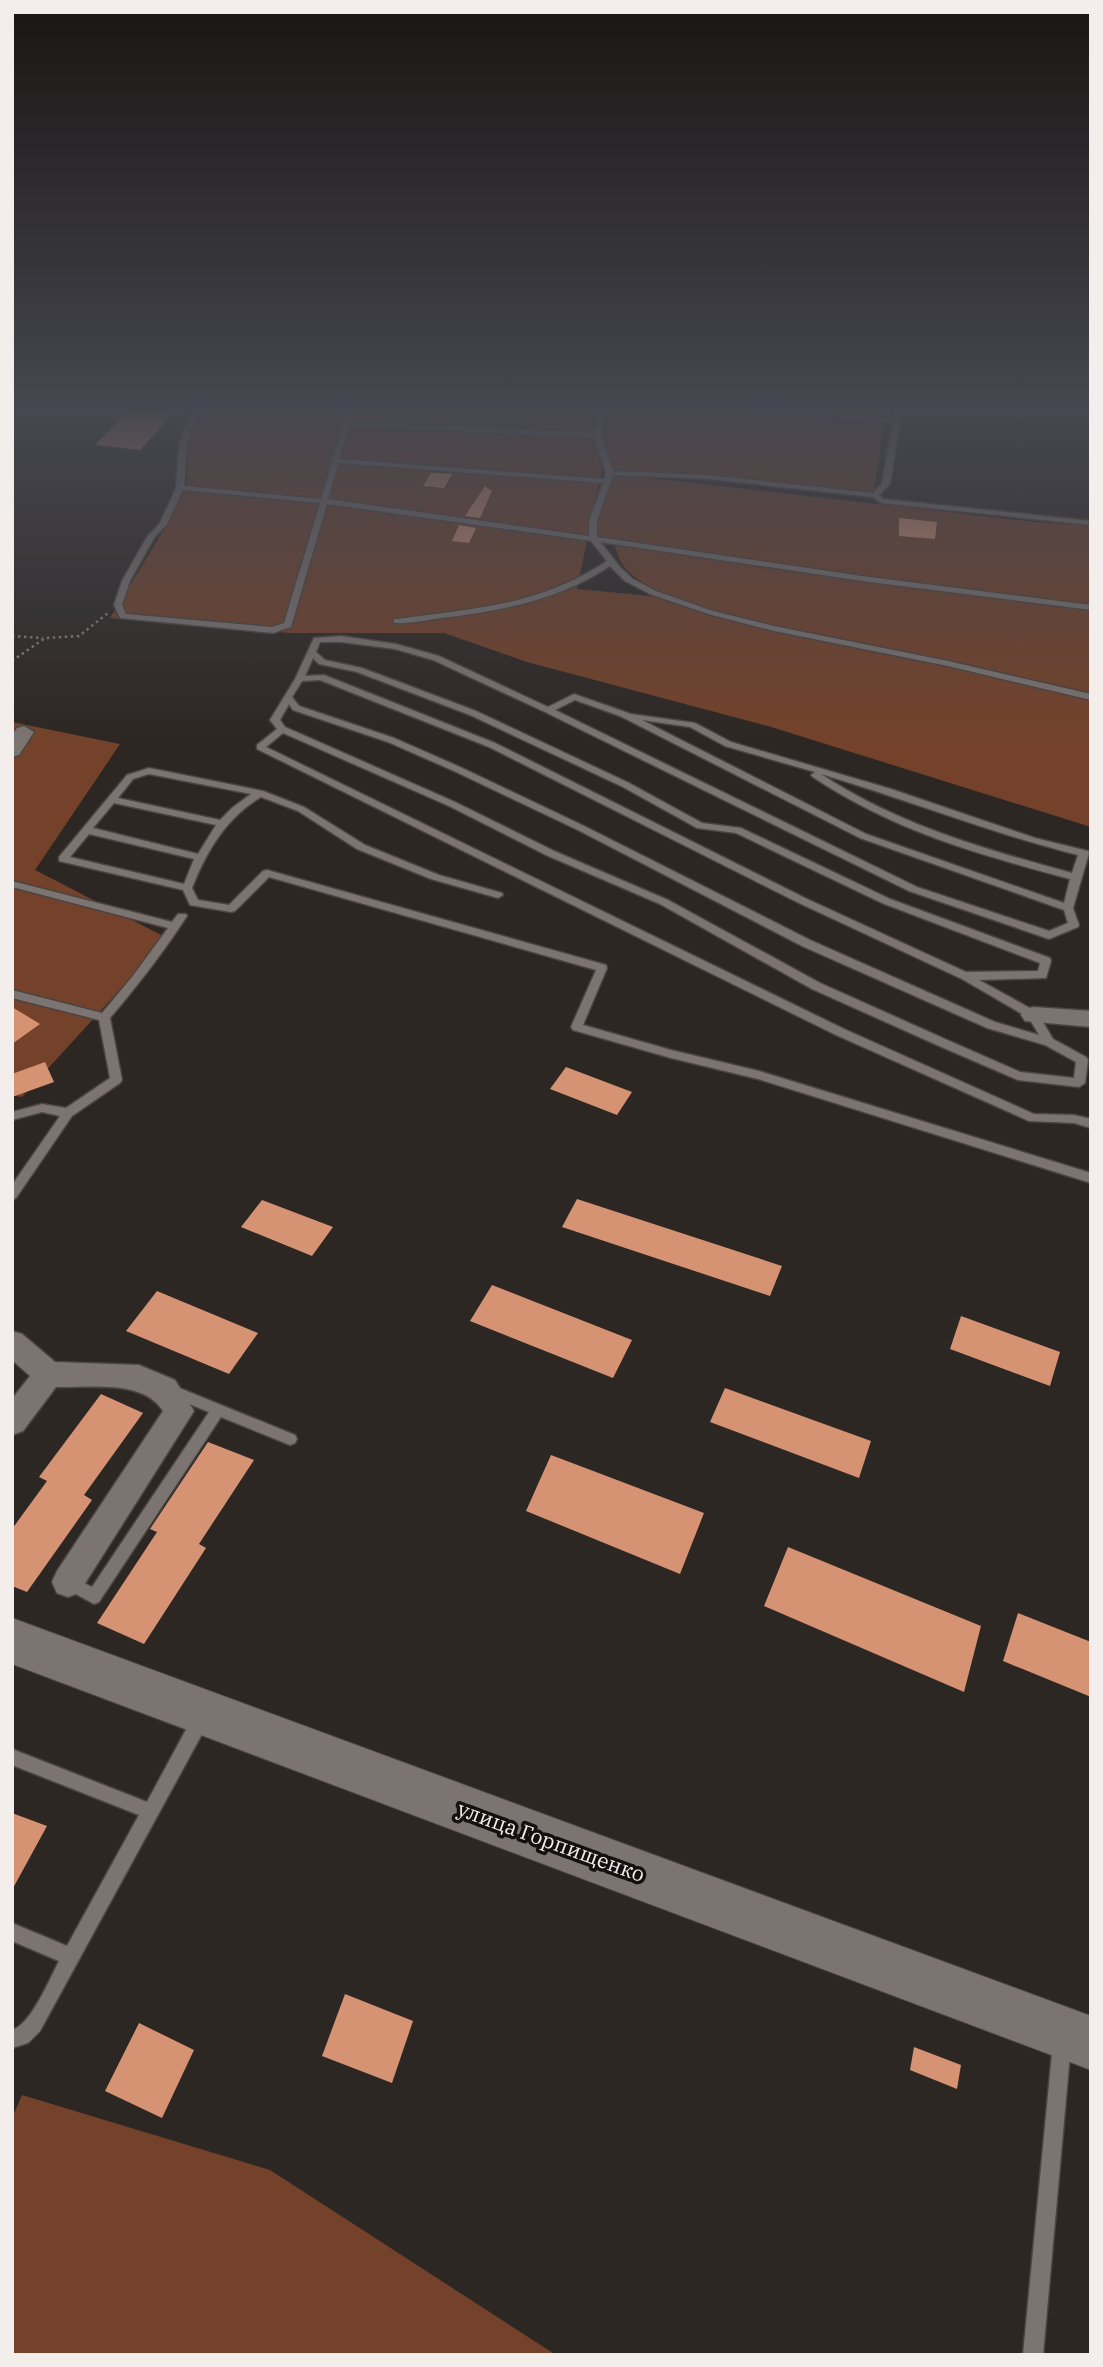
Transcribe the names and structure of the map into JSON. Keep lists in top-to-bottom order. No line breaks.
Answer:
{"streets":{"main road":["улица Горпищенко"]}}
